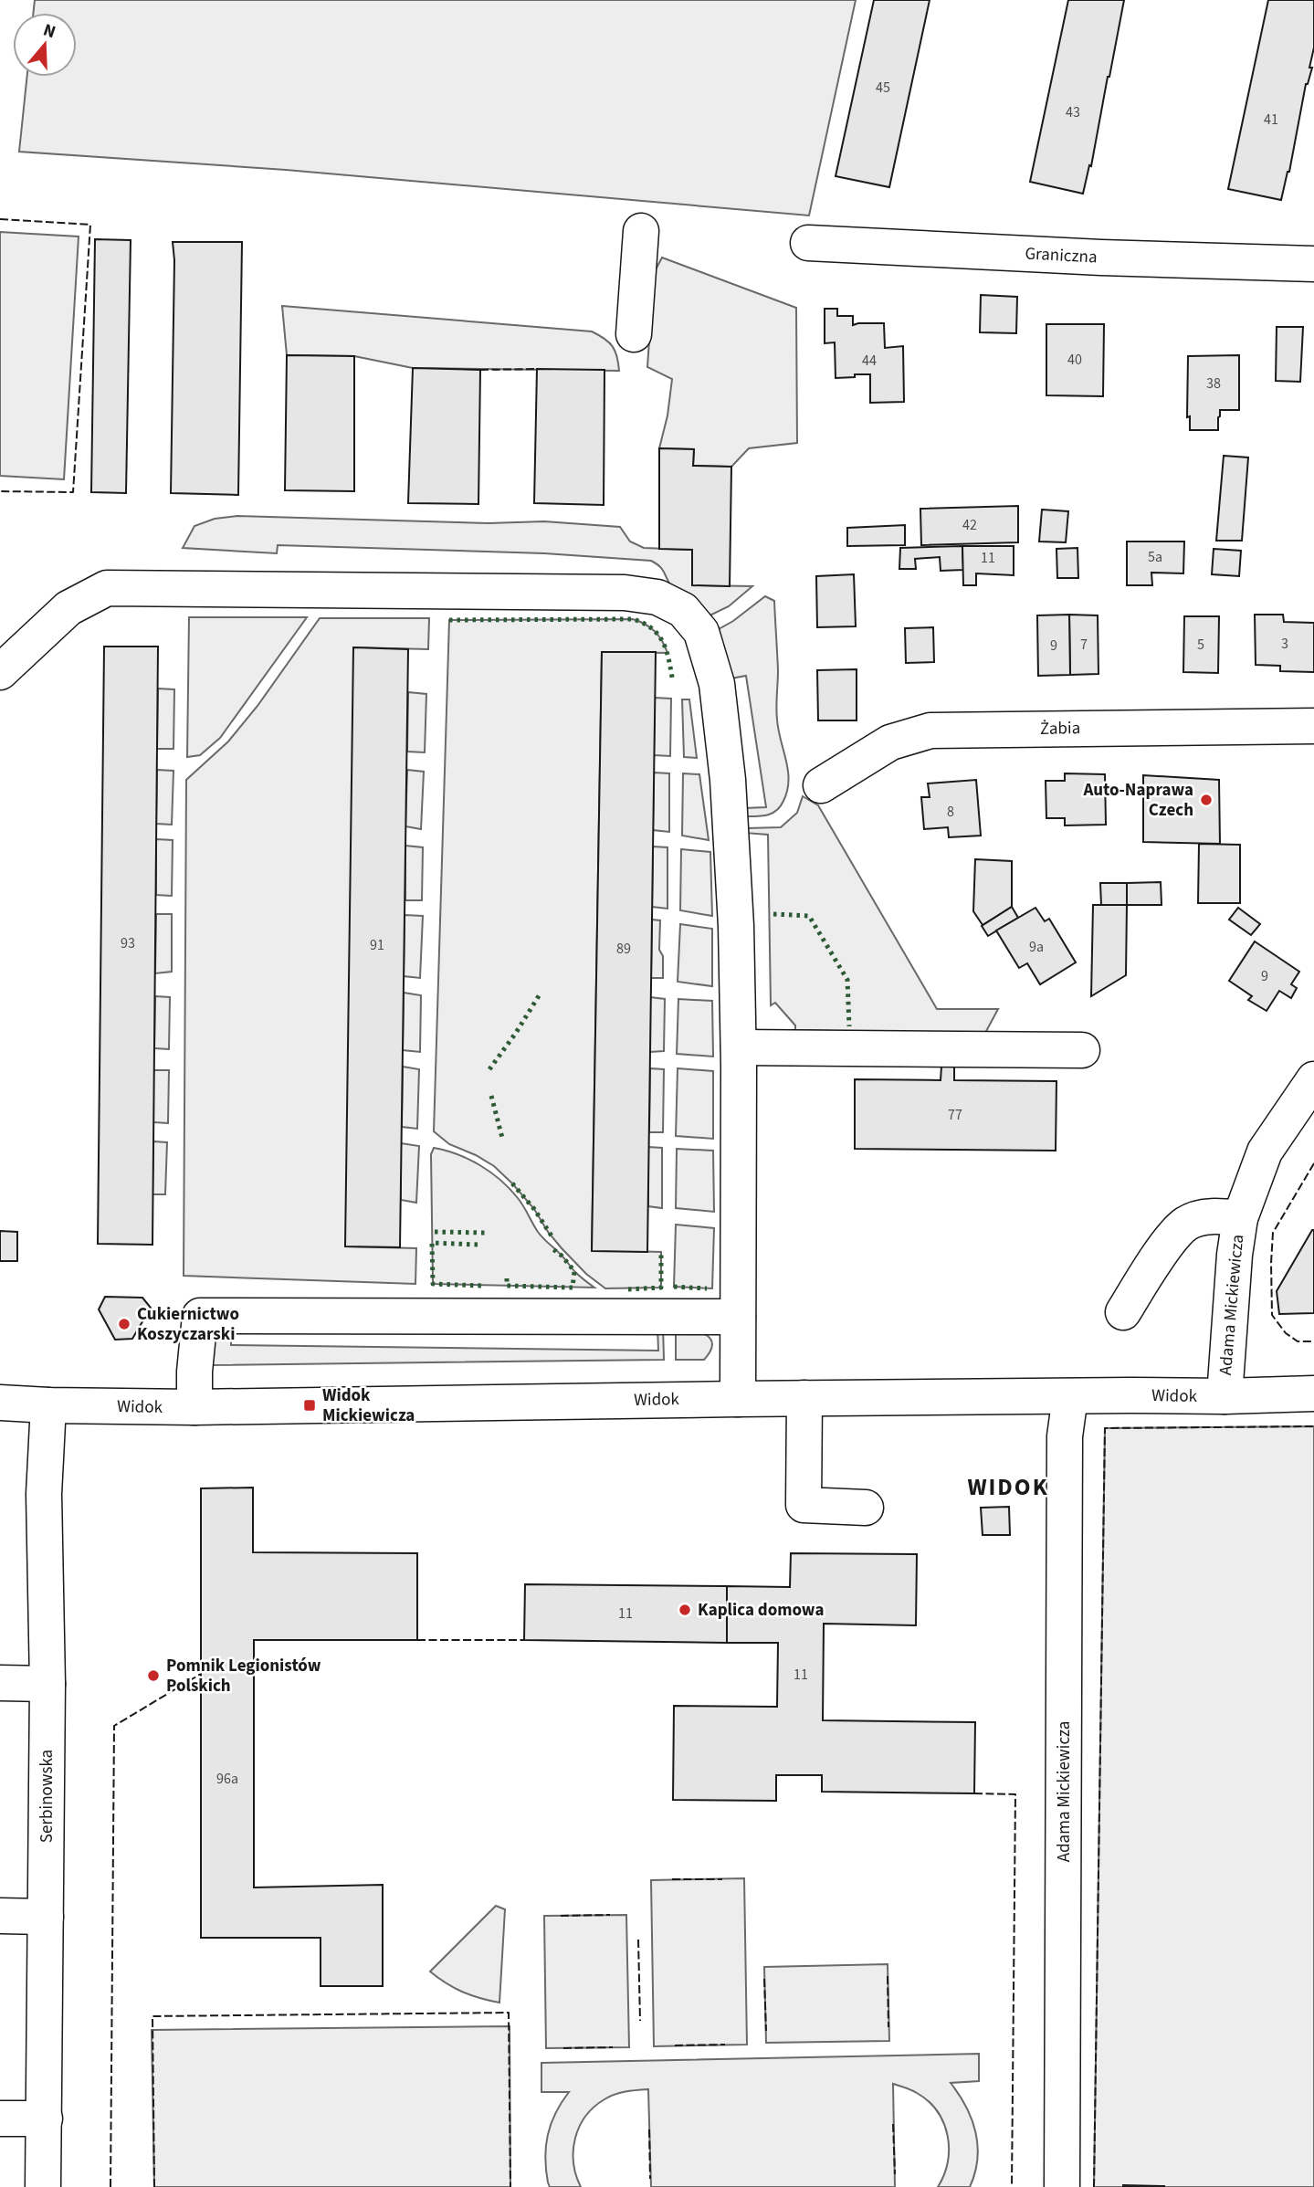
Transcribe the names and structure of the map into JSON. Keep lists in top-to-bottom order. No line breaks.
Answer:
{"streets":{"street":["Graniczna","Żabia","Adama Mickiewicza","Widok","Serbinowska"]},"crossings":[["Adama Mickiewicza","Widok"],["Widok","Serbinowska"]],"districts":["WIDOK"],"places":{"other":["Auto-Naprawa Czech","Cukiernictwo Koszyczarski","Kaplica domowa","Pomnik Legionistów Polskich"],"transit":["Widok Mickiewicza"]},"house_numbers":["45","43","41","40","44","38","42","5a","11","3","7","5","9","8","93","91","9a","89","9","77","11","11","96a"],"north":"top"}
